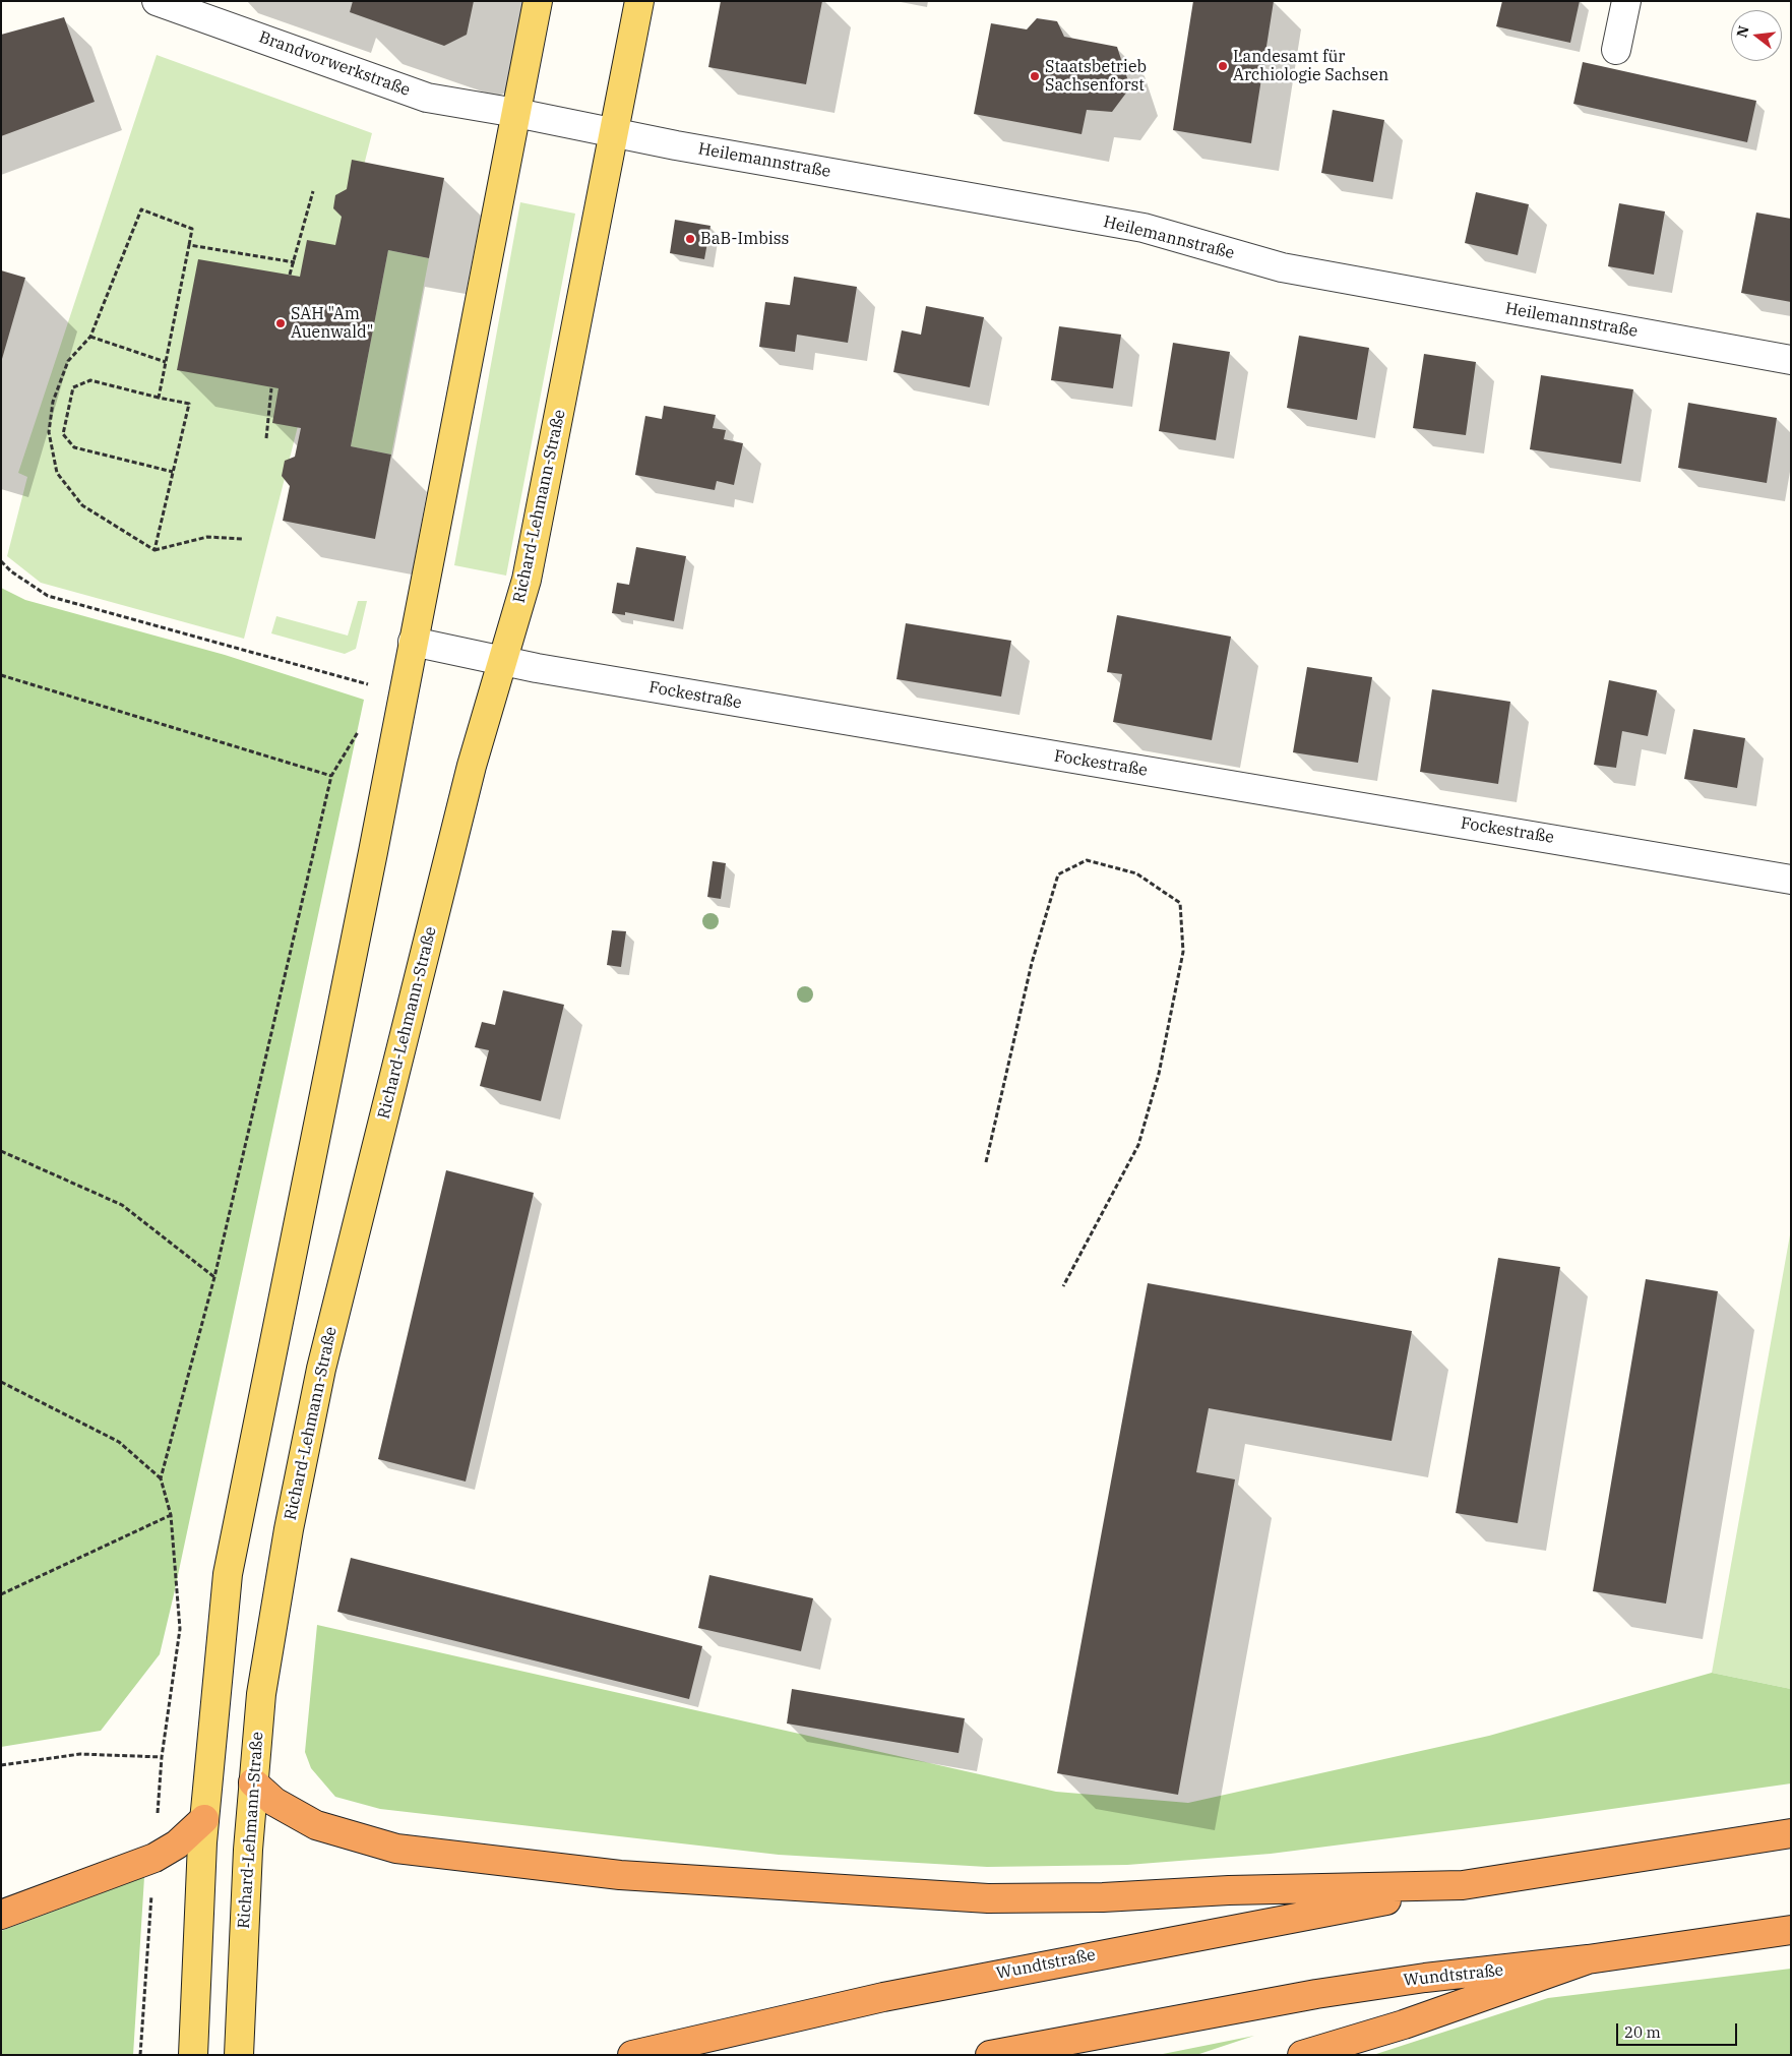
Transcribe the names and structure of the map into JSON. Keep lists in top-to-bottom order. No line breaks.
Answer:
{"streets":{"highway":["Wundtstraße"],"main road":["Richard-Lehmann-Straße"],"street":["Brandvorwerkstraße","Heilemannstraße","Fockestraße"]},"crossings":[["Brandvorwerkstraße","Heilemannstraße"],["Heilemannstraße","Richard-Lehmann-Straße"],["Richard-Lehmann-Straße","Fockestraße"]],"places":["Landesamt für Archiologie Sachsen","Staatsbetrieb Sachsenforst","BaB-Imbiss","SAH \"Am Auenwald\""],"scale_bar":"20 m","north":"left"}
